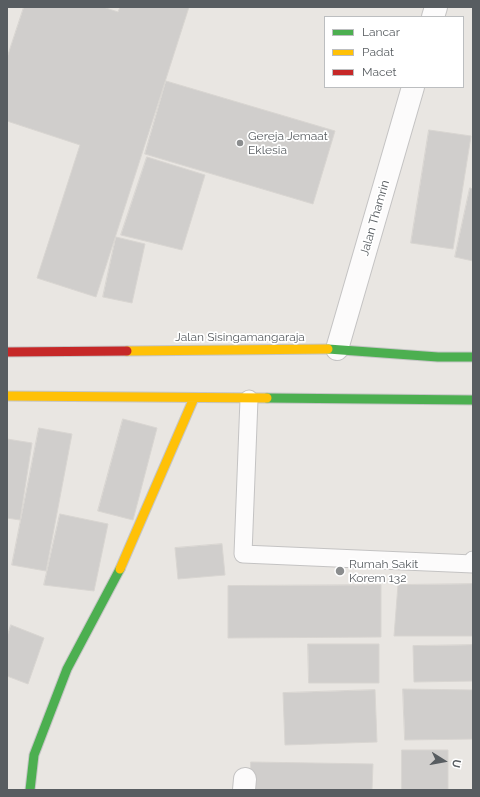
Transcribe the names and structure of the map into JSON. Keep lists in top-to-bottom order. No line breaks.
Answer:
{"streets":{"main road":["Jalan Sisingamangaraja"],"street":["Jalan Thamrin"]},"crossings":[["Jalan Thamrin","Jalan Sisingamangaraja"]],"places":["Gereja Jemaat Eklesia","Rumah Sakit Korem 132"],"legend":["Lancar","Padat","Macet"],"north":"right"}
